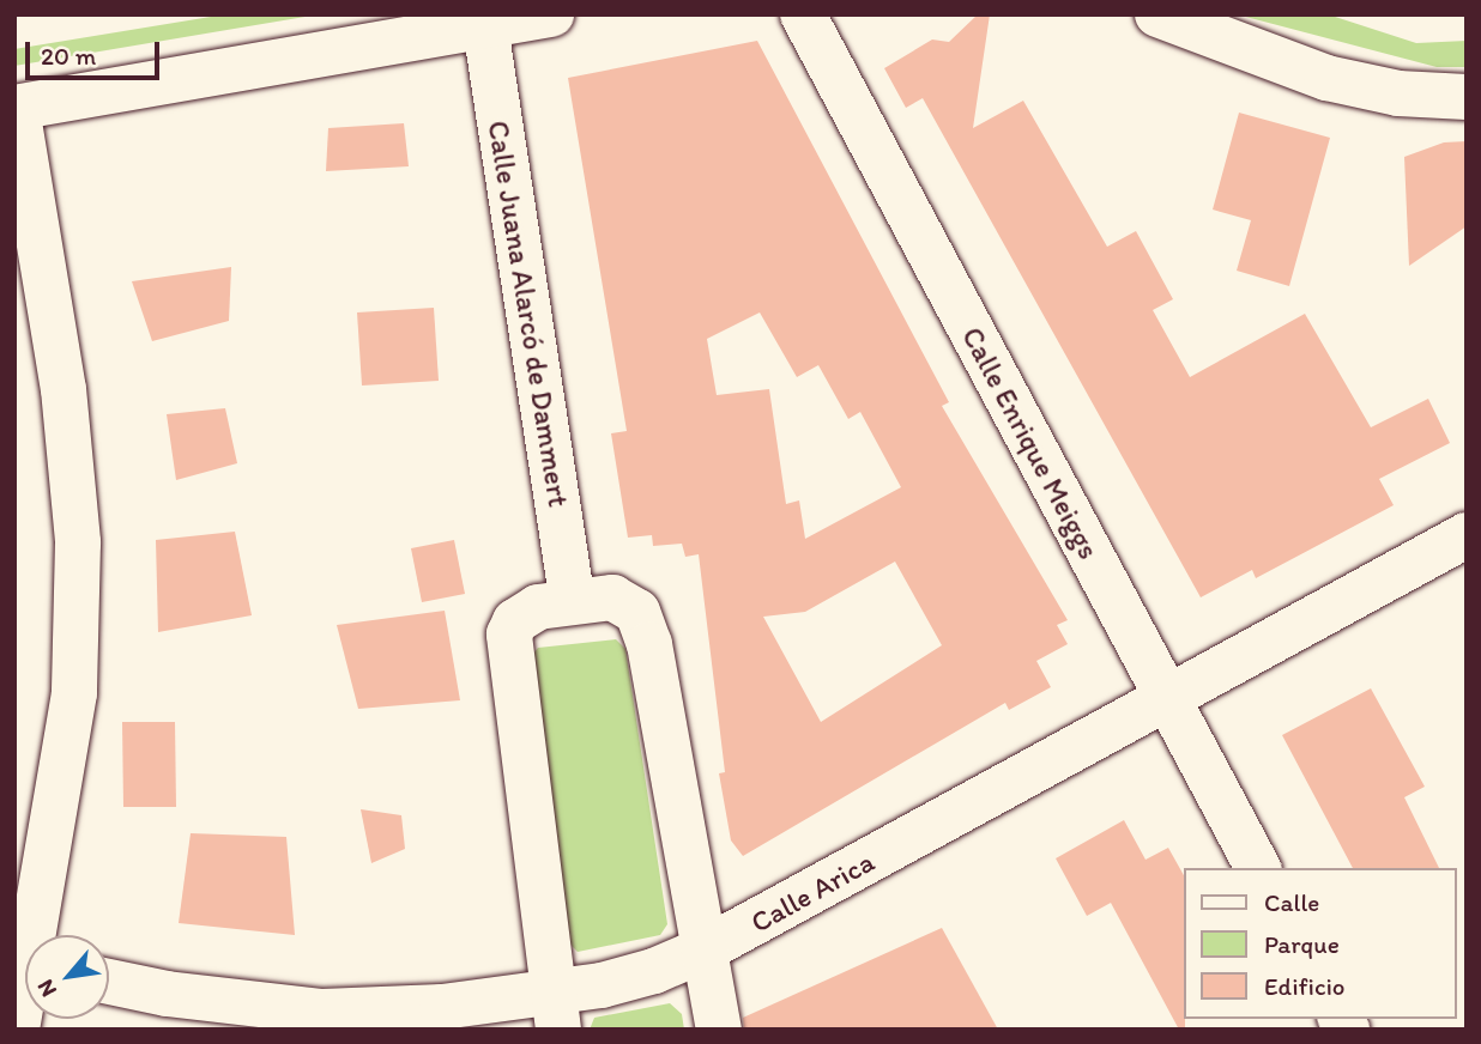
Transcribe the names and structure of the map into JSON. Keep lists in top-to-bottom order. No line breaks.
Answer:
{"streets":{"street":["Calle Juana Alarcó de Dammert","Calle Enrique Meiggs","Calle Arica"]},"crossings":[["Calle Enrique Meiggs","Calle Arica"]],"legend":["Calle","Parque","Edificio"],"scale_bar":"20 m","north":"bottom left"}
